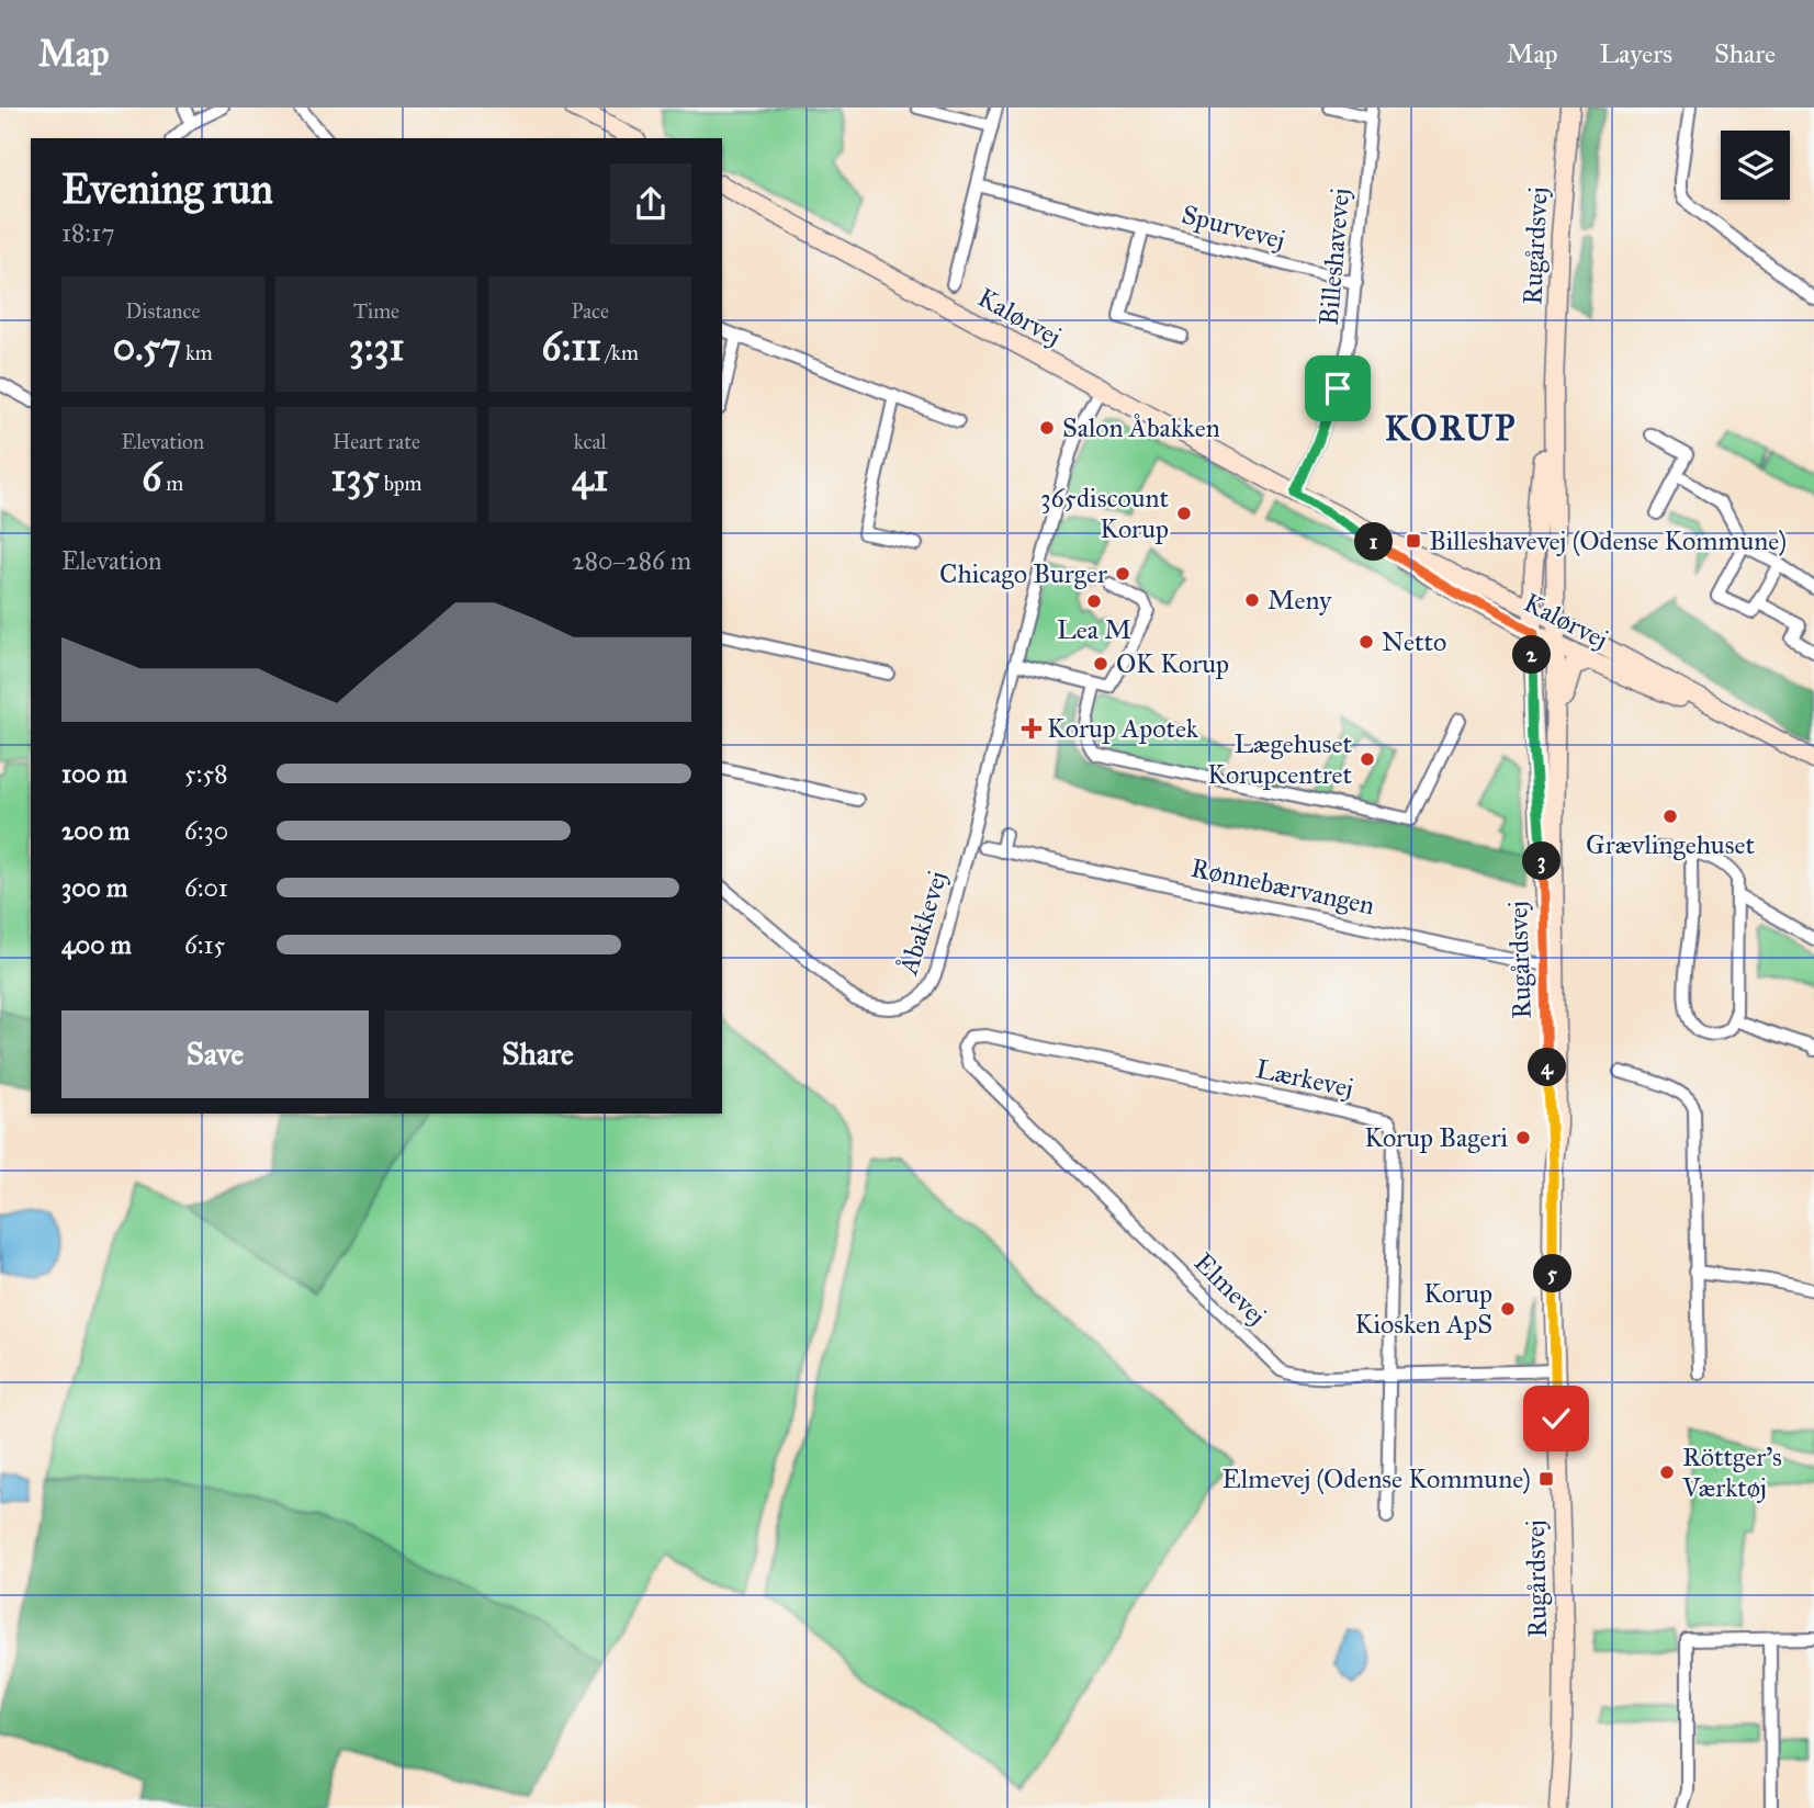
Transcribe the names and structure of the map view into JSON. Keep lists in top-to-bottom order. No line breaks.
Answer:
{"streets":{"main road":["Rugårdsvej","Kalørvej"],"street":["Spurvevej","Billeshavevej","Rønnebærvangen","Åbakkevej","Lærkevej","Elmevej"]},"crossings":[["Spurvevej","Billeshavevej"],["Rugårdsvej","Kalørvej"],["Rugårdsvej","Rønnebærvangen"],["Rugårdsvej","Elmevej"],["Billeshavevej","Kalørvej"],["Kalørvej","Åbakkevej"],["Lærkevej","Elmevej"]],"districts":["KORUP"],"places":{"other":["Salon Åbakken","365discount Korup","Chicago Burger","Meny","Lea M","Netto","OK Korup","Lægehuset Korupcentret","Grævlingehuset","Korup Bageri","Korup Kiosken ApS","Röttger's Værktøj"],"transit":["Billeshavevej (Odense Kommune)","Elmevej (Odense Kommune)"],"health":["Korup Apotek"]},"page":{"header":"Map","nav":["Map","Layers","Share"],"heading":["Evening run","18:17"],"stats":[["Distance","0.57 km"],["Time","3:31"],["Pace","6:11 /km"],["Elevation","6 m"],["Heart rate","135 bpm"],["kcal","41"]],"pins":["1","2","3","4","5"],"chart":["Elevation","280–286 m"],"list":[{"name":"100 m","note":"5:58"},{"name":"200 m","note":"6:30"},{"name":"300 m","note":"6:01"},{"name":"400 m","note":"6:15"}],"buttons":["Save","Share"]}}
